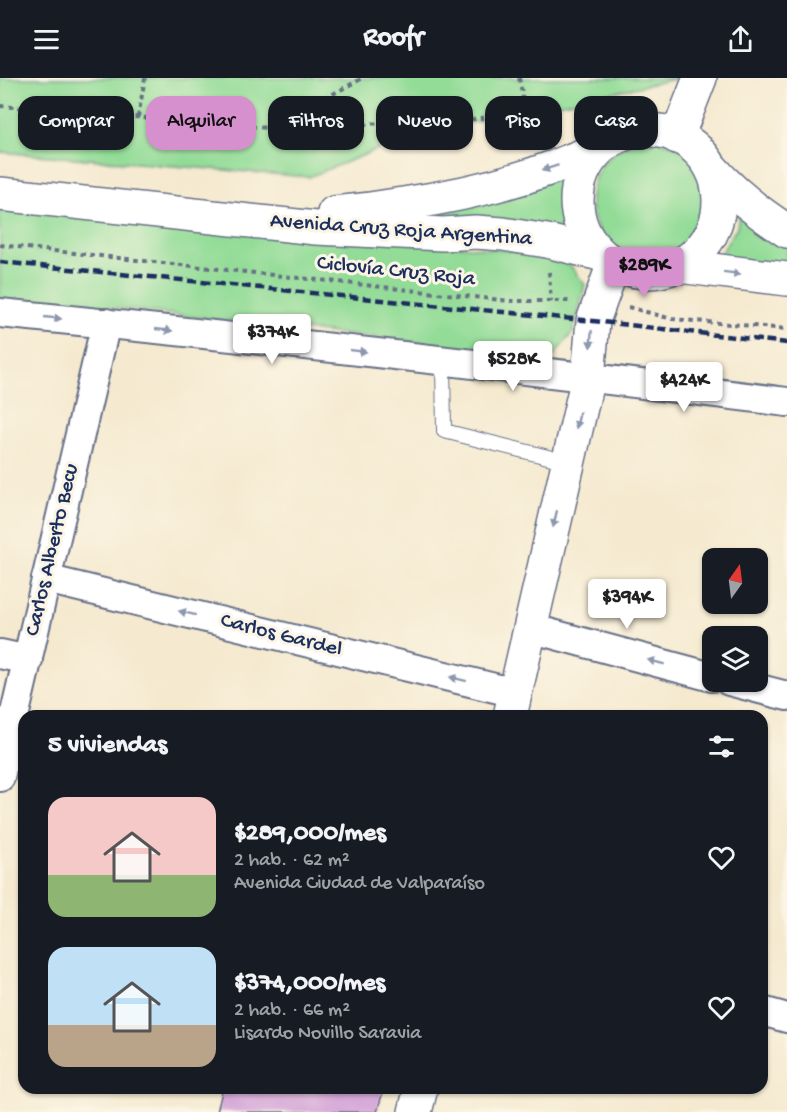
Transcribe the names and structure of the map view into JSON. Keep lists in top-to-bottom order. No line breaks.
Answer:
{"streets":{"main road":["Avenida Cruz Roja Argentina"],"street":["Carlos Alberto Becu","Carlos Gardel"],"path":["Ciclovía Cruz Roja"]},"crossings":[["Carlos Alberto Becu","Carlos Gardel"]],"one_way":["Carlos Gardel"],"north":"top","page":{"header":"Roofr","chip":["Comprar","Alquilar","Filtros","Nuevo","Piso","Casa"],"price":["$289K","$374K","$528K","$424K","$394K"],"heading":"5 viviendas","list":[{"name":"$289,000/mes","note":"2 hab. · 62 m² · Avenida Ciudad de Valparaíso"},{"name":"$374,000/mes","note":"2 hab. · 66 m² · Lisardo Novillo Saravia"}]}}
